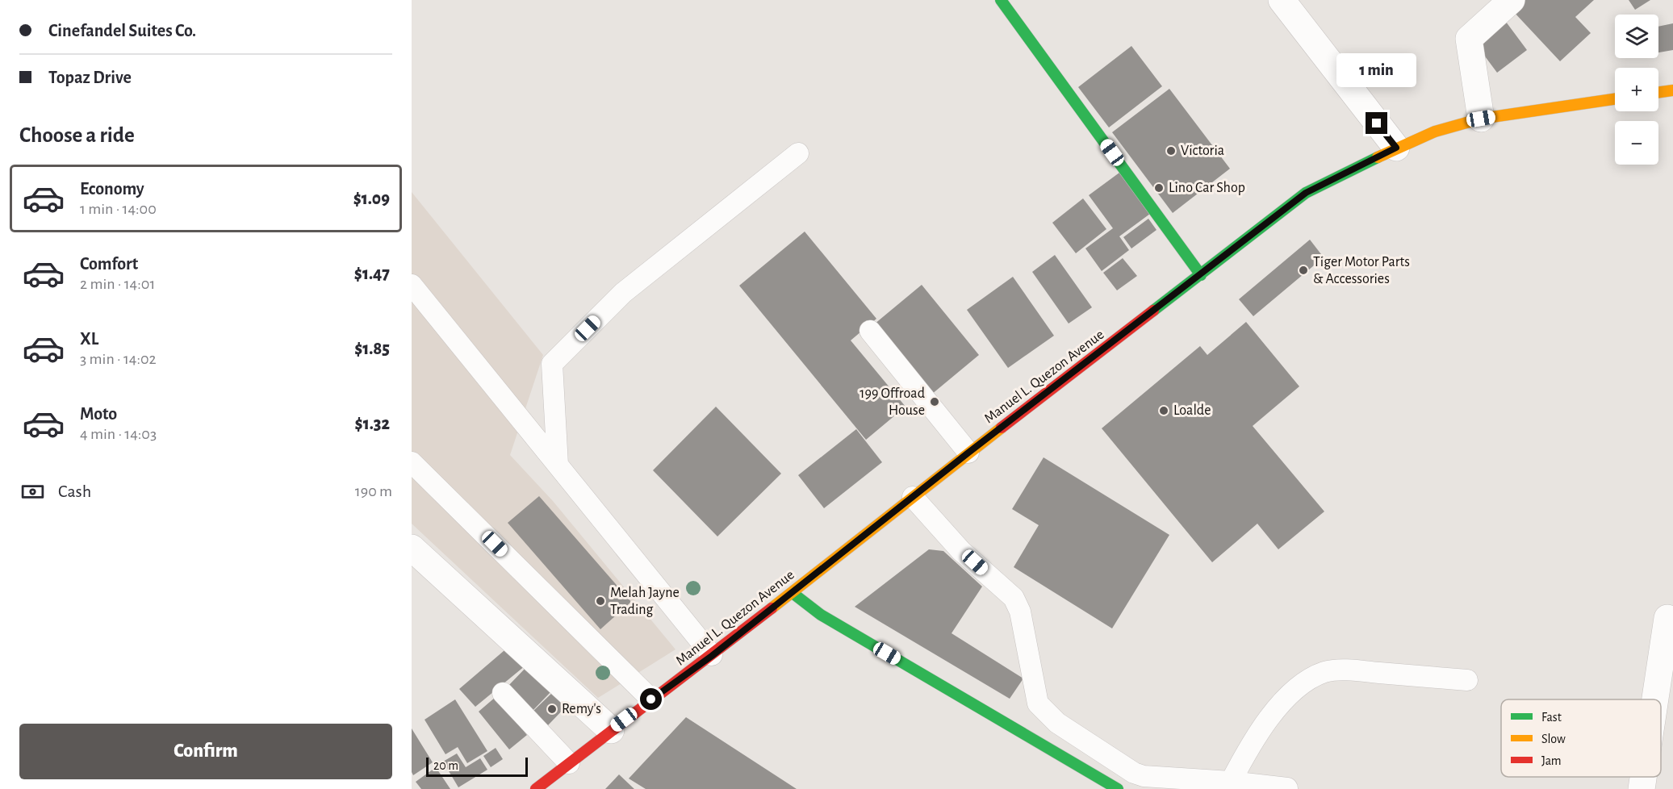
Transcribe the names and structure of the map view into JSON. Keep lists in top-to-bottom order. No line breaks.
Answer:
{"streets":{"main road":["Manuel L. Quezon Avenue"]},"places":["Victoria","Lino Car Shop","Tiger Motor Parts & Accessories","199 Offroad House","Loalde","Melah Jayne Trading","Remy's"],"legend":["Fast","Slow","Jam"],"scale_bar":"20 m","page":{"banner":["Cinefandel Suites Co.","Topaz Drive"],"map_buttons":["+","−"],"bubble":"1 min","heading":"Choose a ride","list":[{"name":"Economy","note":"1 min · 14:00","value":"$1.09"},{"name":"Comfort","note":"2 min · 14:01","value":"$1.47"},{"name":"XL","note":"3 min · 14:02","value":"$1.85"},{"name":"Moto","note":"4 min · 14:03","value":"$1.32"}],"pay":["Cash","190 m"],"buttons":"Confirm","scale":"20 m"}}
